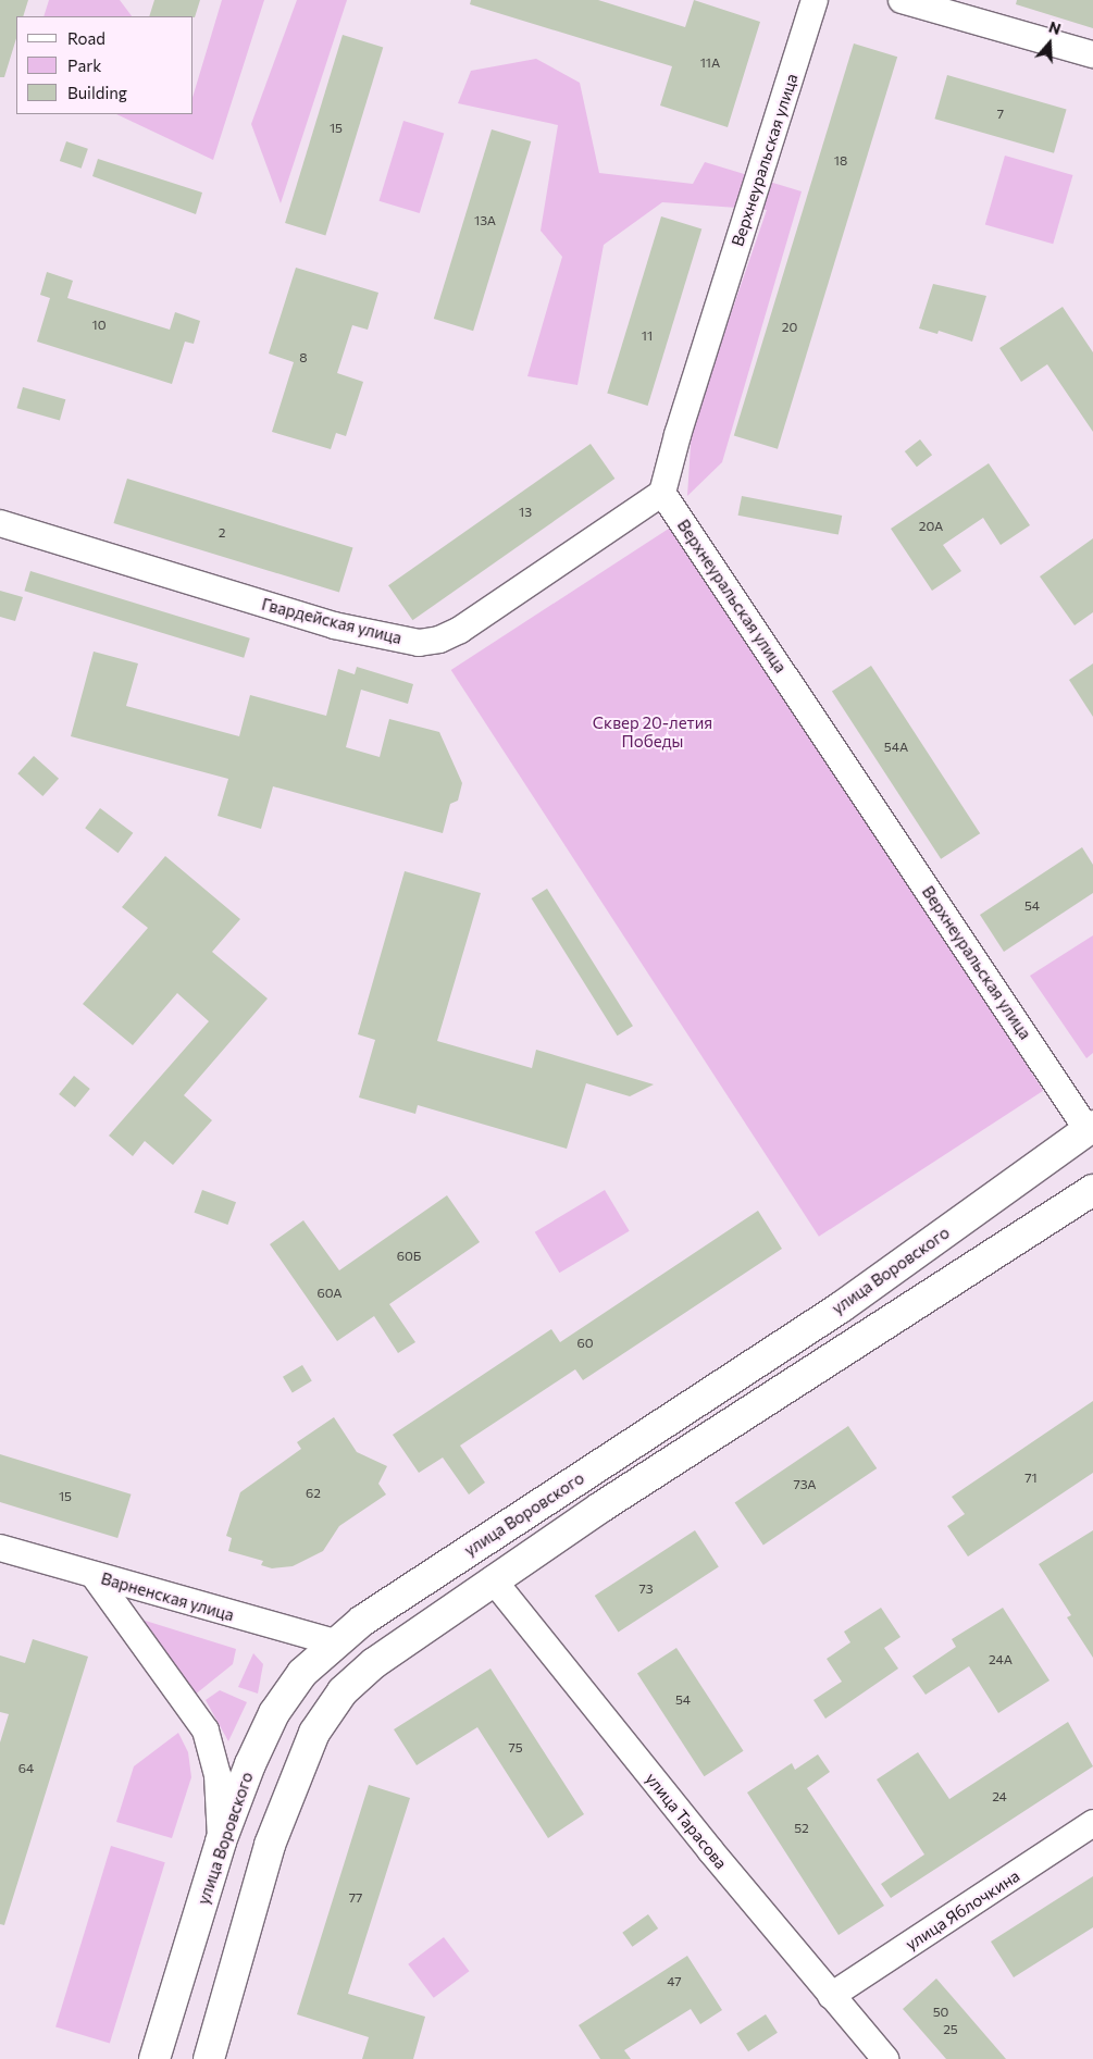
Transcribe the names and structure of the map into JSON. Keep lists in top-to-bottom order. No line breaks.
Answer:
{"streets":{"main road":["улица Воровского"],"street":["Верхнеуральская улица","Гвардейская улица","Варненская улица","улица Тарасова","улица Яблочкина"]},"crossings":[["Верхнеуральская улица","Гвардейская улица"],["Верхнеуральская улица","улица Воровского"],["улица Воровского","Варненская улица"],["улица Тарасова","улица Яблочкина"]],"parks":["Сквер 20-летия Победы"],"house_numbers":["11А","7","15","18","13А","10","20","11","8","13","20А","2","54А","54","60Б","60А","60","71","73А","62","15","73","24А","54","75","64","24","52","77","47","50","25"],"legend":["Road","Park","Building"],"north":"top"}
